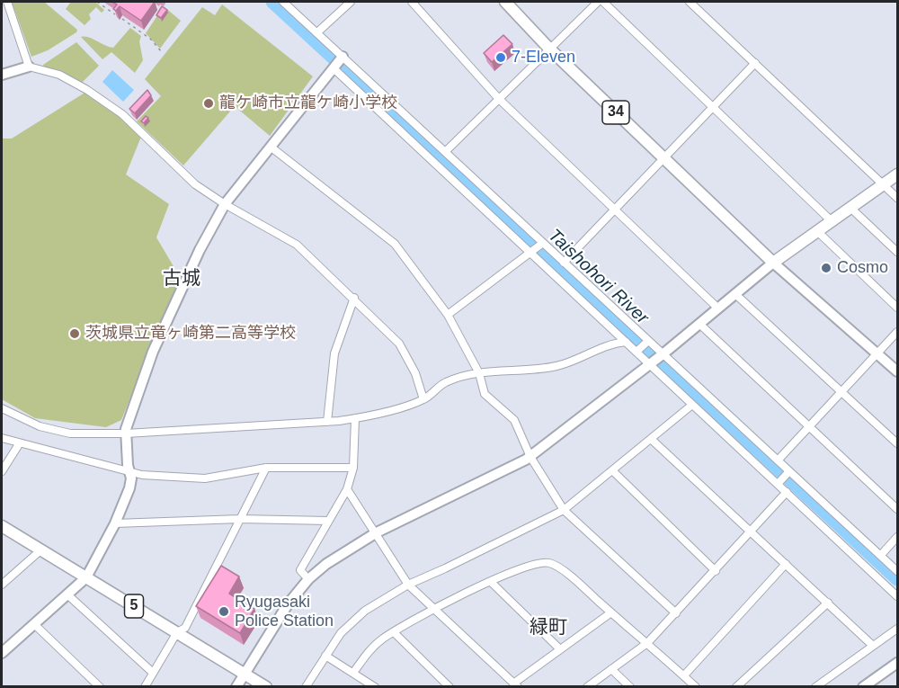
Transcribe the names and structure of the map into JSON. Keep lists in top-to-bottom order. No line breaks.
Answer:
{"streets":{"main road":["34","5"]},"districts":["古城","緑町"],"water":["Taishohori River"],"places":["7-Eleven","龍ケ崎市立龍ケ崎小学校","Cosmo","茨城県立竜ヶ崎第二高等学校","Ryugasaki Police Station"]}
